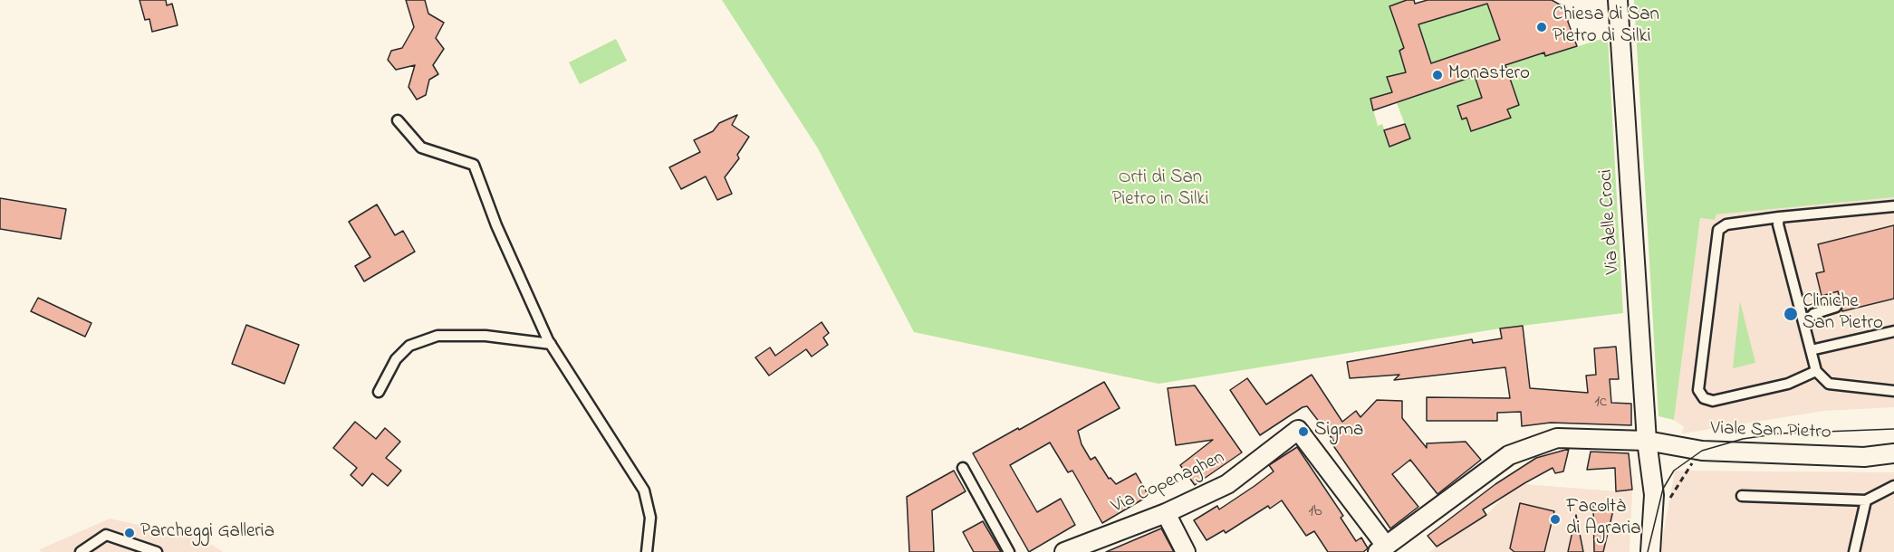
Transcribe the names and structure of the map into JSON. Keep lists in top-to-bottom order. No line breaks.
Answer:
{"streets":{"street":["Via delle Croci","Viale San Pietro","Via Copenaghen"]},"crossings":[["Via delle Croci","Viale San Pietro"],["Viale San Pietro","Via Copenaghen"]],"parks":["Orti di San Pietro in Silki"],"places":["Chiesa di San Pietro di Silki","Monastero","Cliniche San Pietro","Sigma","Facoltà di Agraria","Parcheggi Galleria"],"house_numbers":["1c","1b"]}
